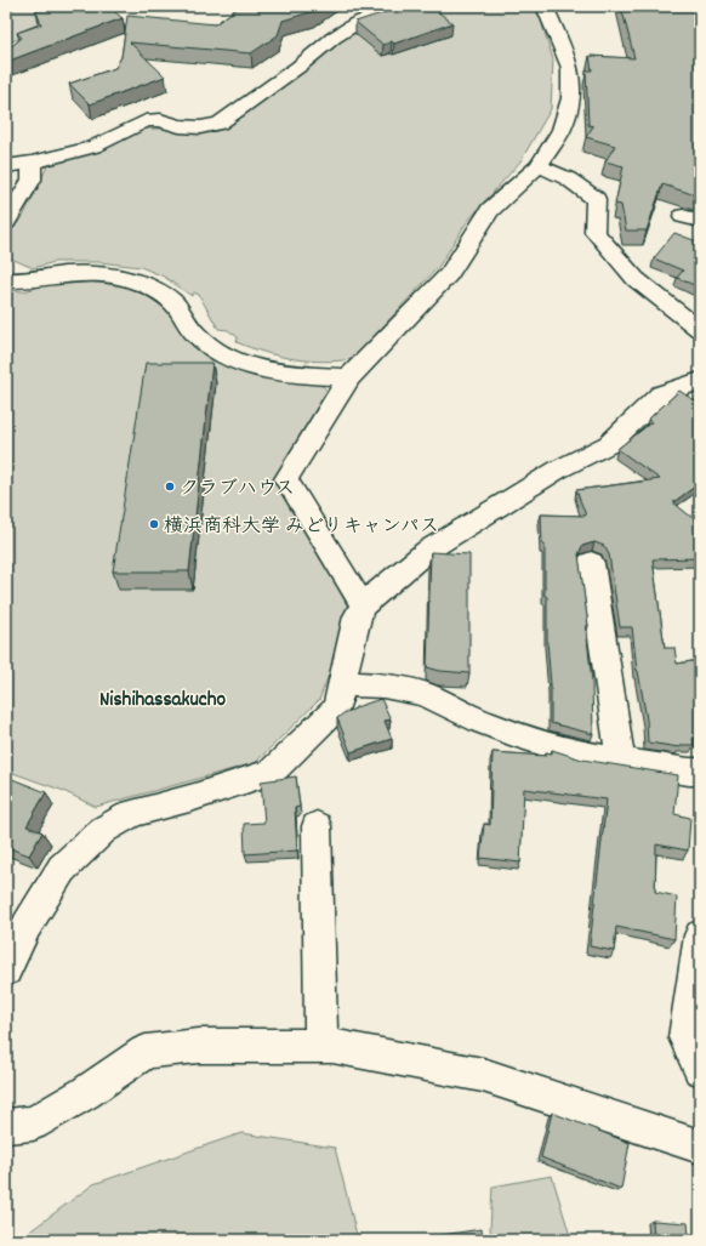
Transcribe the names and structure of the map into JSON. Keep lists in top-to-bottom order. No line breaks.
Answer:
{"districts":["Nishihassakucho"],"places":["クラブハウス","横浜商科大学 みどりキャンパス"]}
